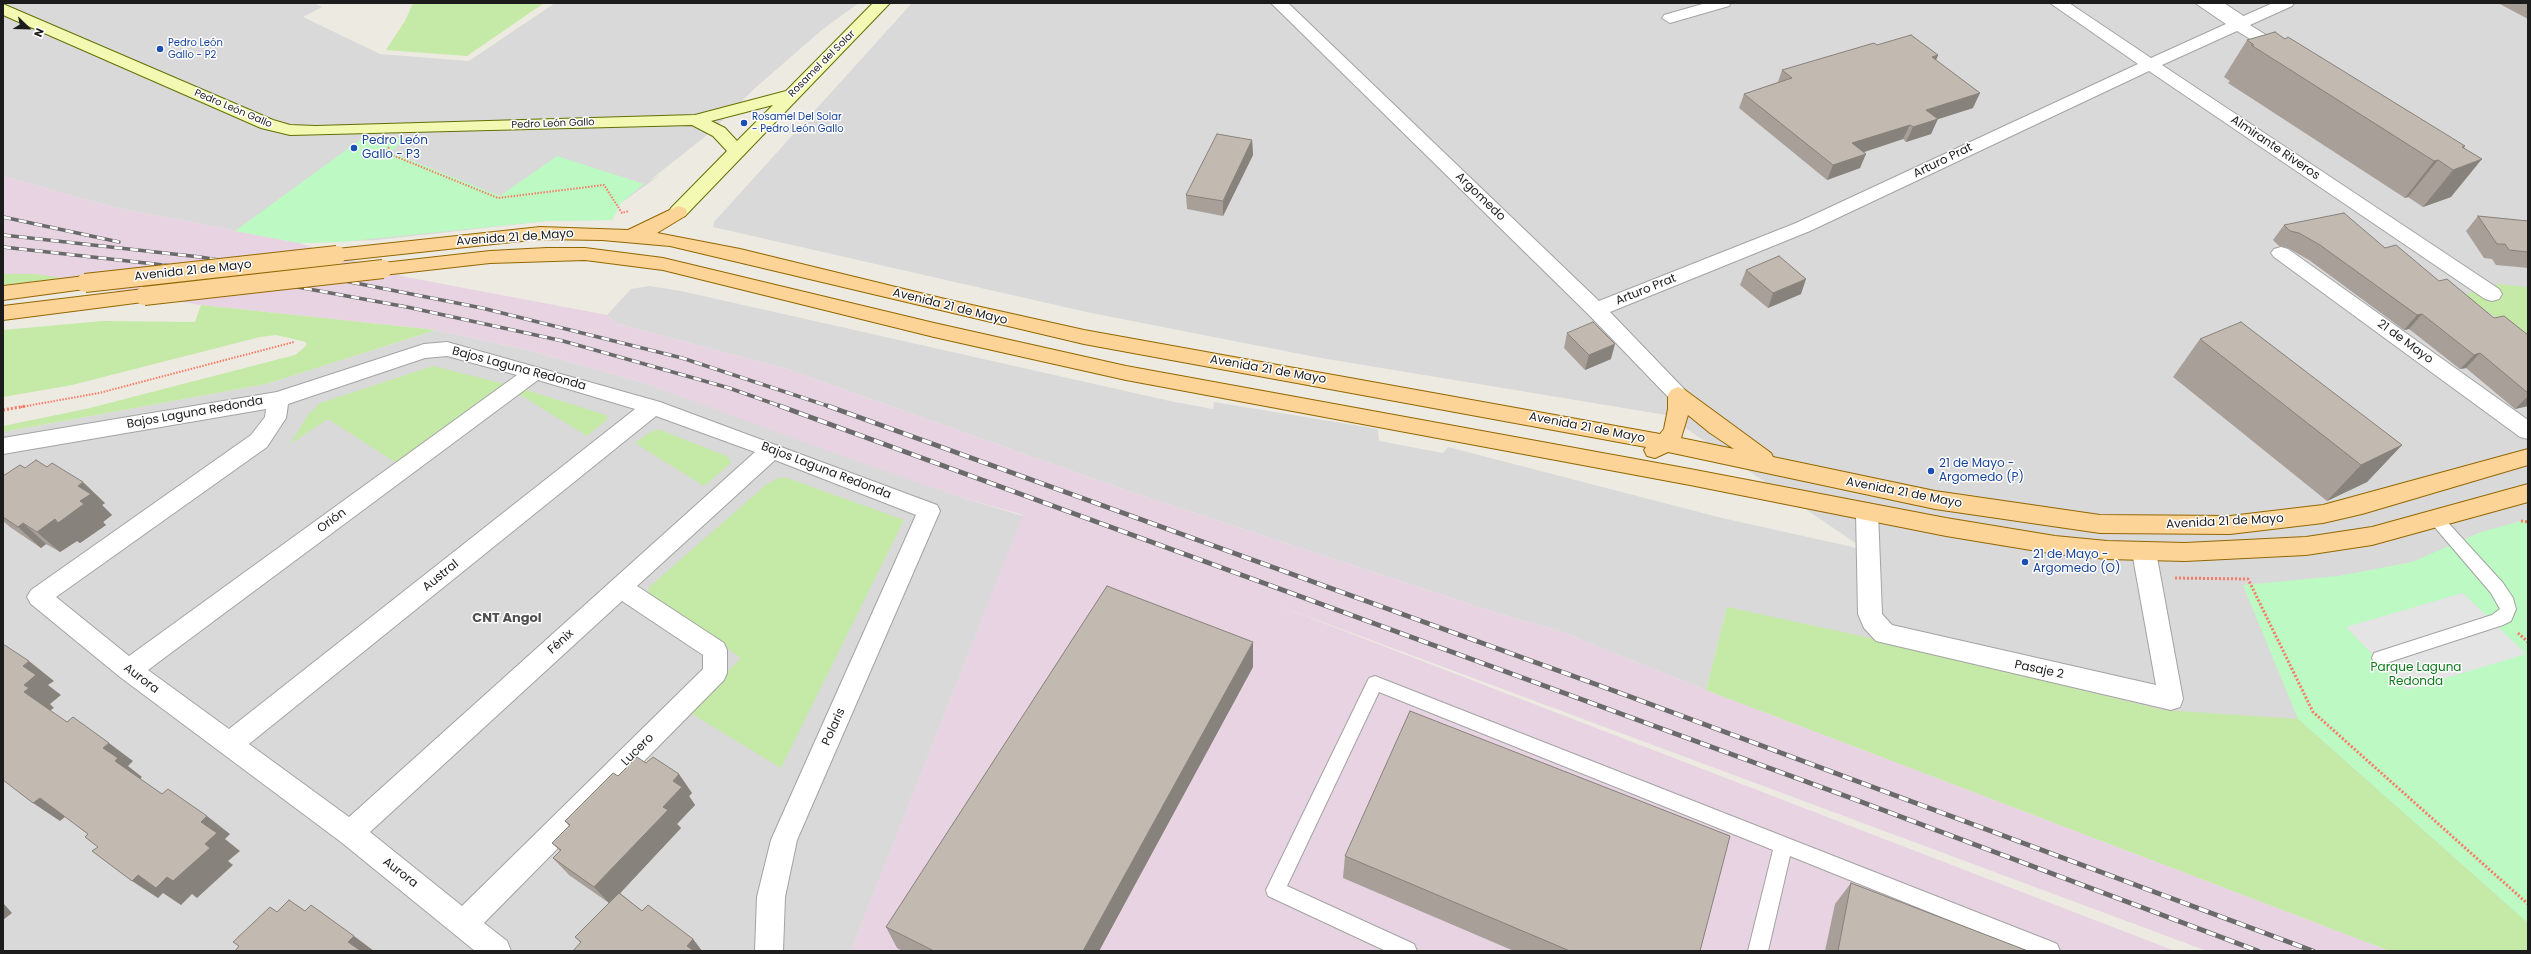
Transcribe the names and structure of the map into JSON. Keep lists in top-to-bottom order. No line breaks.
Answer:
{"streets":{"main road":["Avenida 21 de Mayo"],"street":["Rosamel del Solar","Pedro León Gallo","Almirante Riveros","Arturo Prat","Argomedo","21 de Mayo","Bajos Laguna Redonda","Orión","Austral","Fénix","Pasaje 2","Aurora","Polaris","Lucero"]},"crossings":[["Rosamel del Solar","Pedro León Gallo"],["Almirante Riveros","Arturo Prat"],["Arturo Prat","Argomedo"],["Avenida 21 de Mayo","Pasaje 2"],["Bajos Laguna Redonda","Orión"],["Bajos Laguna Redonda","Austral"],["Bajos Laguna Redonda","Fénix"],["Bajos Laguna Redonda","Aurora"],["Bajos Laguna Redonda","Polaris"],["Orión","Aurora"],["Austral","Aurora"],["Fénix","Aurora"],["Fénix","Lucero"],["Aurora","Lucero"]],"districts":["CNT Angol"],"parks":["Parque Laguna Redonda"],"places":["Pedro León Gallo - P2","Rosamel Del Solar - Pedro León Gallo","Pedro León Gallo - P3","21 de Mayo - Argomedo (P)","21 de Mayo - Argomedo (O)"],"north":"bottom right"}
